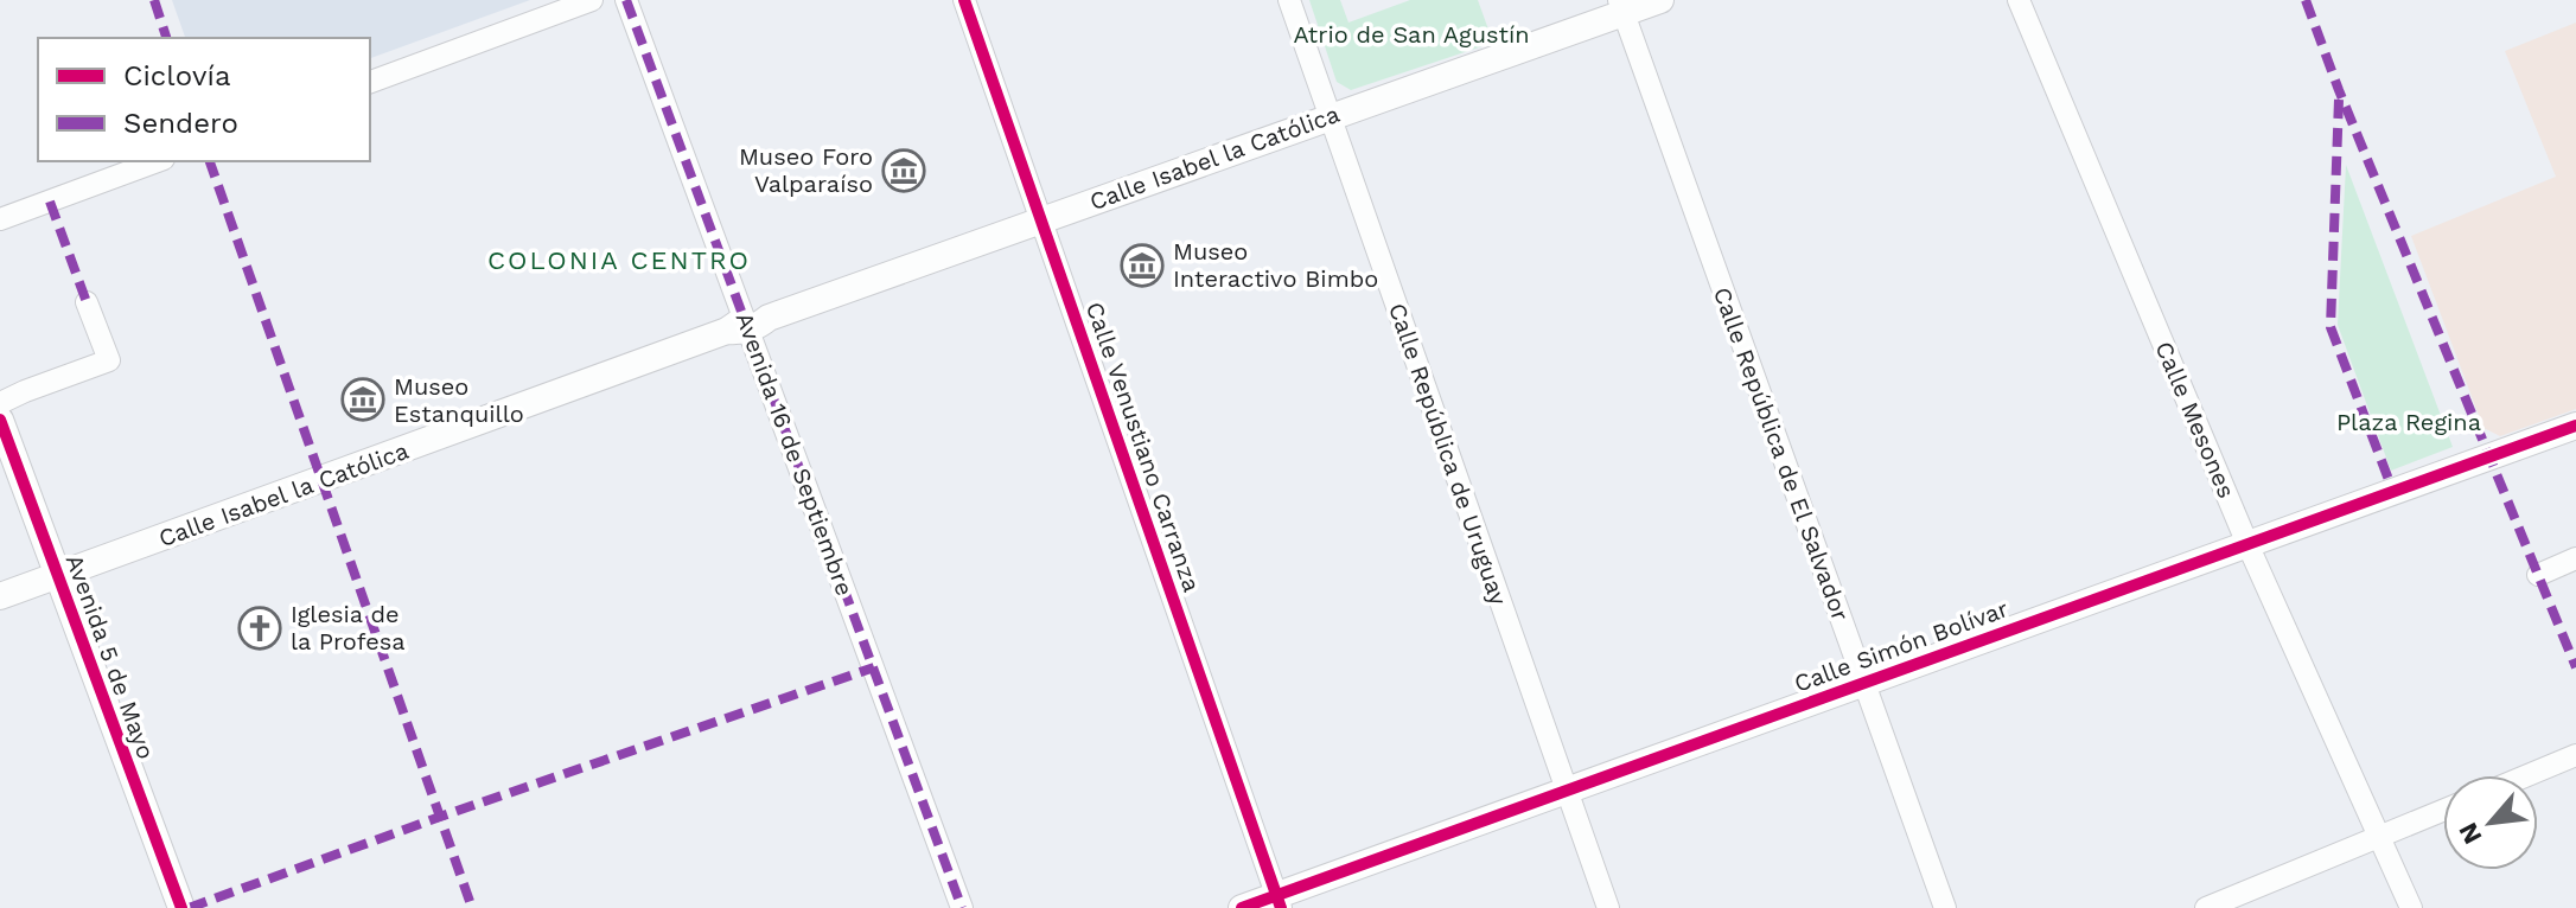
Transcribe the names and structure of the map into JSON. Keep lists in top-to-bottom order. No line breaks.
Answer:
{"streets":{"street":["Calle Isabel la Católica","Calle Mesones","Calle Venustiano Carranza","Avenida 16 de Septiembre","Calle República de Uruguay","Calle República de El Salvador","Calle Simón Bolívar","Avenida 5 de Mayo"]},"crossings":[["Calle Isabel la Católica","Calle Venustiano Carranza"],["Calle Isabel la Católica","Avenida 16 de Septiembre"],["Calle Isabel la Católica","Calle República de Uruguay"],["Calle Isabel la Católica","Calle República de El Salvador"],["Calle Isabel la Católica","Avenida 5 de Mayo"],["Calle Mesones","Calle Simón Bolívar"],["Calle Venustiano Carranza","Calle Simón Bolívar"],["Calle República de Uruguay","Calle Simón Bolívar"],["Calle República de El Salvador","Calle Simón Bolívar"]],"districts":["COLONIA CENTRO"],"parks":["Atrio de San Agustín","Plaza Regina"],"places":{"museum":["Museo Foro Valparaíso","Museo Interactivo Bimbo","Museo Estanquillo"],"church":["Iglesia de la Profesa"]},"legend":["Ciclovía","Sendero"],"north":"bottom left"}
